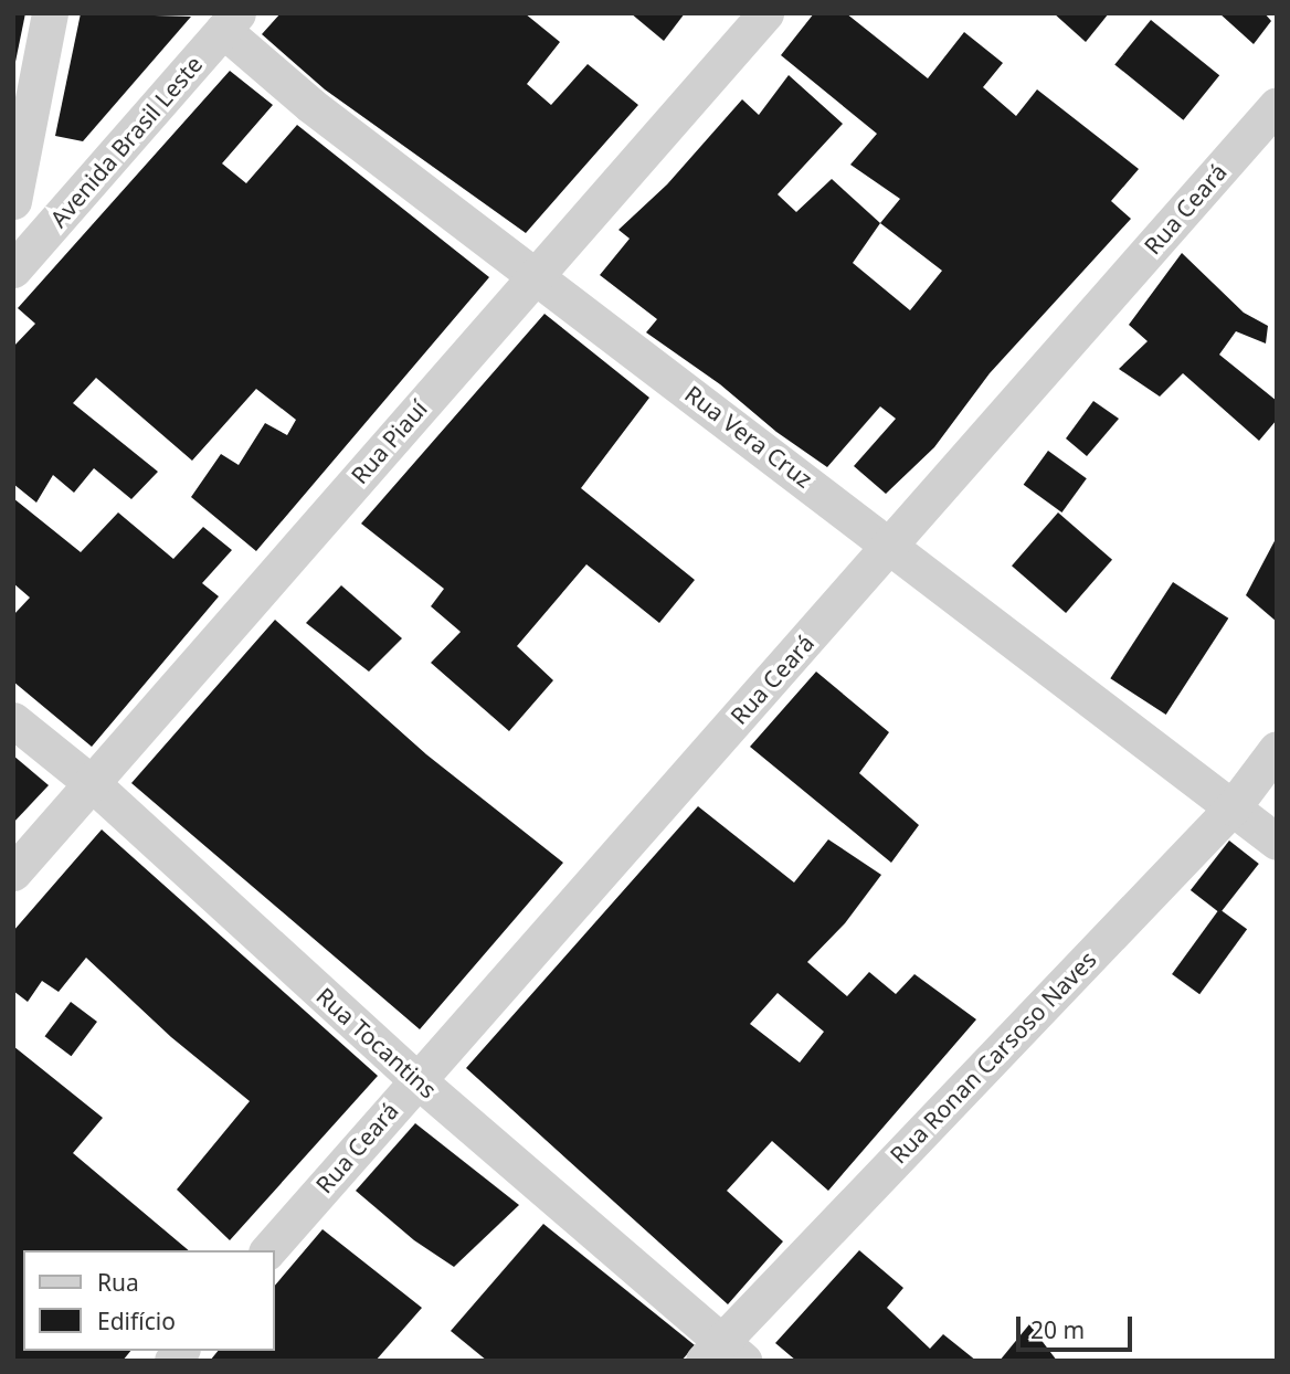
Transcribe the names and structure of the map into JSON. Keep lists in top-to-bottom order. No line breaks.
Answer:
{"streets":{"street":["Avenida Brasil Leste","Rua Ceará","Rua Vera Cruz","Rua Piauí","Rua Tocantins","Rua Ronan Carsoso Naves"]},"crossings":[["Avenida Brasil Leste","Rua Vera Cruz"],["Rua Ceará","Rua Vera Cruz"],["Rua Ceará","Rua Tocantins"],["Rua Vera Cruz","Rua Piauí"],["Rua Vera Cruz","Rua Ronan Carsoso Naves"],["Rua Piauí","Rua Tocantins"],["Rua Tocantins","Rua Ronan Carsoso Naves"]],"legend":["Rua","Edifício"],"scale_bar":"20 m"}
